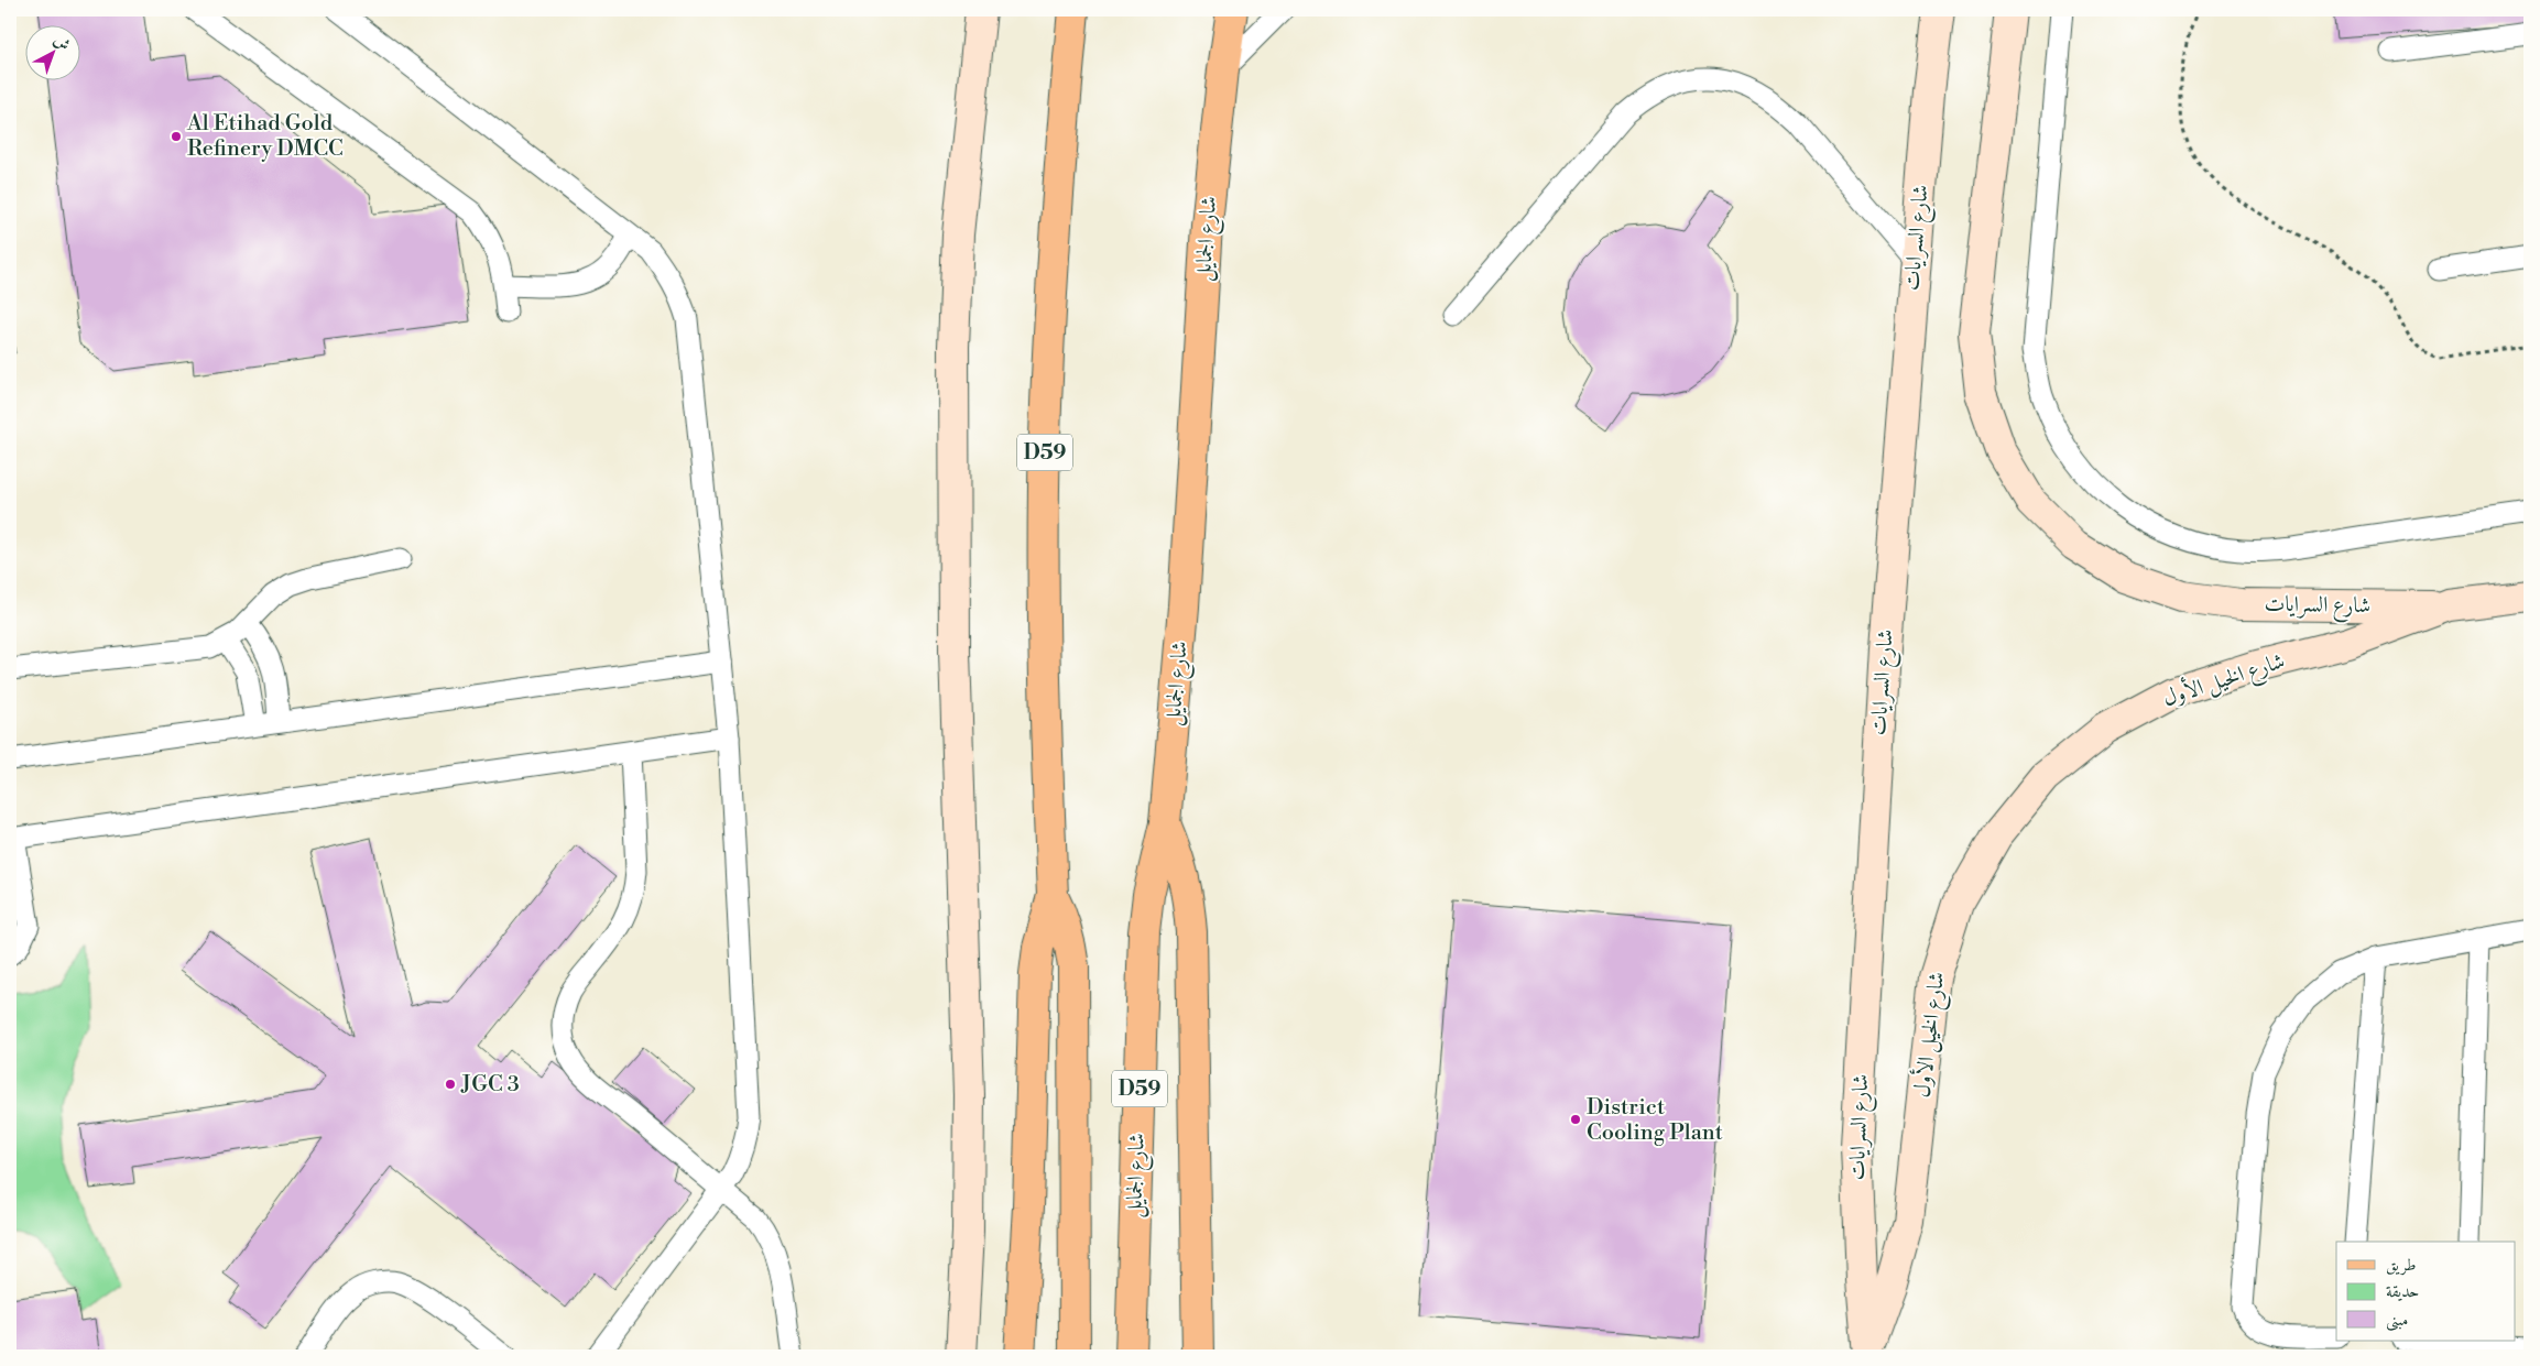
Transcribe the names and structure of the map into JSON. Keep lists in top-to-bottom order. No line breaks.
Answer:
{"streets":{"main road":["شارع السرايات","شارع الجمايل","D59","شارع الخيل الأول"]},"crossings":[["شارع السرايات","شارع الخيل الأول"]],"places":["Al Etihad Gold Refinery DMCC","JGC 3","District Cooling Plant"],"legend":["طريق","حديقة","مبنى"],"north":"top right"}
